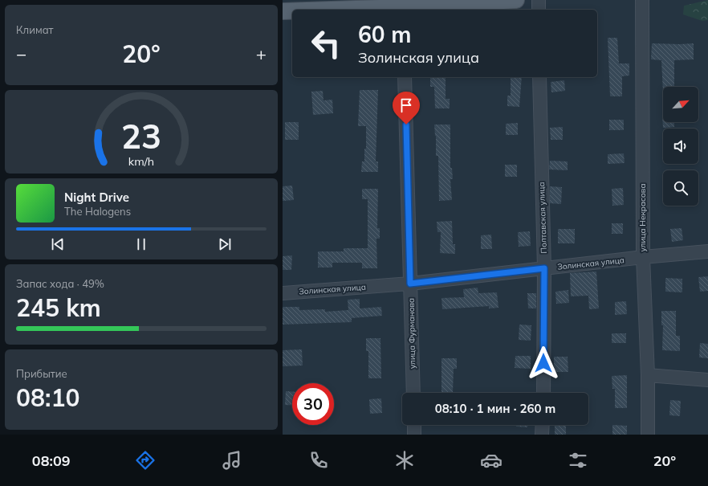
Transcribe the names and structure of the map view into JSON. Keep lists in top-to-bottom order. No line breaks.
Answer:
{"streets":{"street":["Полтавская улица","улица Некрасова","Золинская улица","улица Фурманова"]},"crossings":[["Полтавская улица","Золинская улица"],["улица Некрасова","Золинская улица"],["Золинская улица","улица Фурманова"]],"north":"top right","page":{"tile":["Климат",["Запас хода · 49%","245 km"],["Прибытие","08:10"]],"turn":["60 m","Золинская улица"],"heat":["−","20°","+"],"song":["Night Drive","The Halogens"],"limit":"30","trip":"08:10 · 1 мин · 260 m","tabs":["08:09","20°"],"gauge":["23","km/h"]}}
